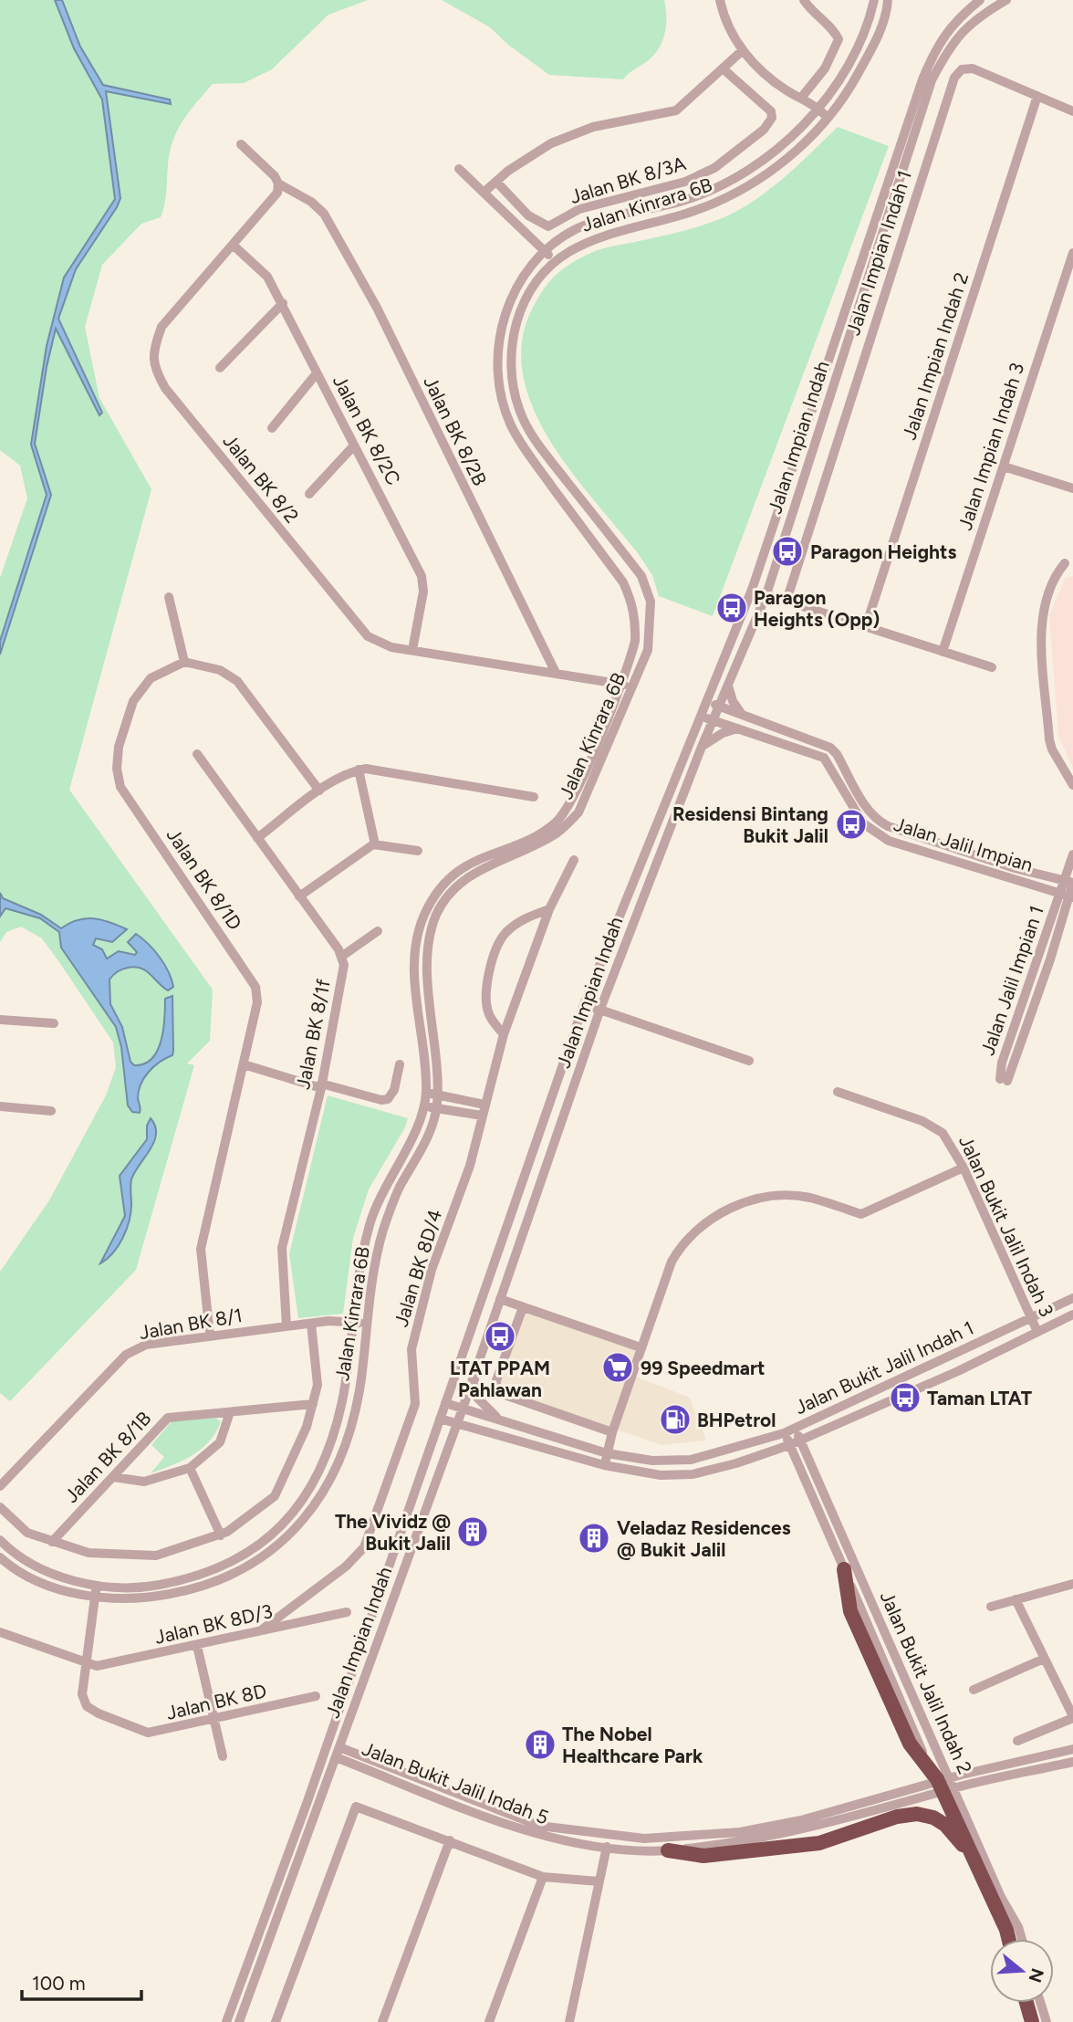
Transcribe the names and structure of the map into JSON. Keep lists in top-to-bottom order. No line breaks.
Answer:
{"streets":{"street":["Jalan BK 8/3A","Jalan Kinrara 6B","Jalan Impian Indah 1","Jalan Impian Indah 2","Jalan BK 8/2C","Jalan BK 8/2B","Jalan Impian Indah","Jalan Impian Indah 3","Jalan BK 8/2","Jalan Jalil Impian","Jalan BK 8/1D","Jalan Jalil Impian 1","Jalan BK 8/1f","Jalan Bukit Jalil Indah 3","Jalan BK 8D/4","Jalan BK 8/1","Jalan Bukit Jalil Indah 1","Jalan BK 8/1B","Jalan BK 8D/3","Jalan Bukit Jalil Indah 2","Jalan BK 8D","Jalan Bukit Jalil Indah 5"]},"crossings":[["Jalan Kinrara 6B","Jalan BK 8/1"],["Jalan Kinrara 6B","Jalan BK 8D"],["Jalan Impian Indah 1","Jalan Impian Indah 2"],["Jalan BK 8/2C","Jalan BK 8/2"],["Jalan BK 8/2B","Jalan BK 8/2"],["Jalan Impian Indah","Jalan Jalil Impian"],["Jalan Impian Indah","Jalan Bukit Jalil Indah 1"],["Jalan Impian Indah","Jalan Bukit Jalil Indah 5"],["Jalan Jalil Impian","Jalan Jalil Impian 1"],["Jalan BK 8/1D","Jalan BK 8/1"],["Jalan BK 8/1f","Jalan BK 8/1"],["Jalan Bukit Jalil Indah 3","Jalan Bukit Jalil Indah 1"],["Jalan BK 8D/4","Jalan BK 8D/3"],["Jalan Bukit Jalil Indah 1","Jalan Bukit Jalil Indah 2"],["Jalan BK 8D/3","Jalan BK 8D"],["Jalan Bukit Jalil Indah 2","Jalan Bukit Jalil Indah 5"]],"places":{"bus stop":["Paragon Heights","Paragon Heights (Opp)","Residensi Bintang Bukit Jalil","LTAT PPAM Pahlawan","Taman LTAT"],"supermarket":["99 Speedmart"],"fuel station":["BHPetrol"],"building":["The Vividz @ Bukit Jalil","Veladaz Residences @ Bukit Jalil","The Nobel Healthcare Park"]},"scale_bar":"100 m","north":"right"}
